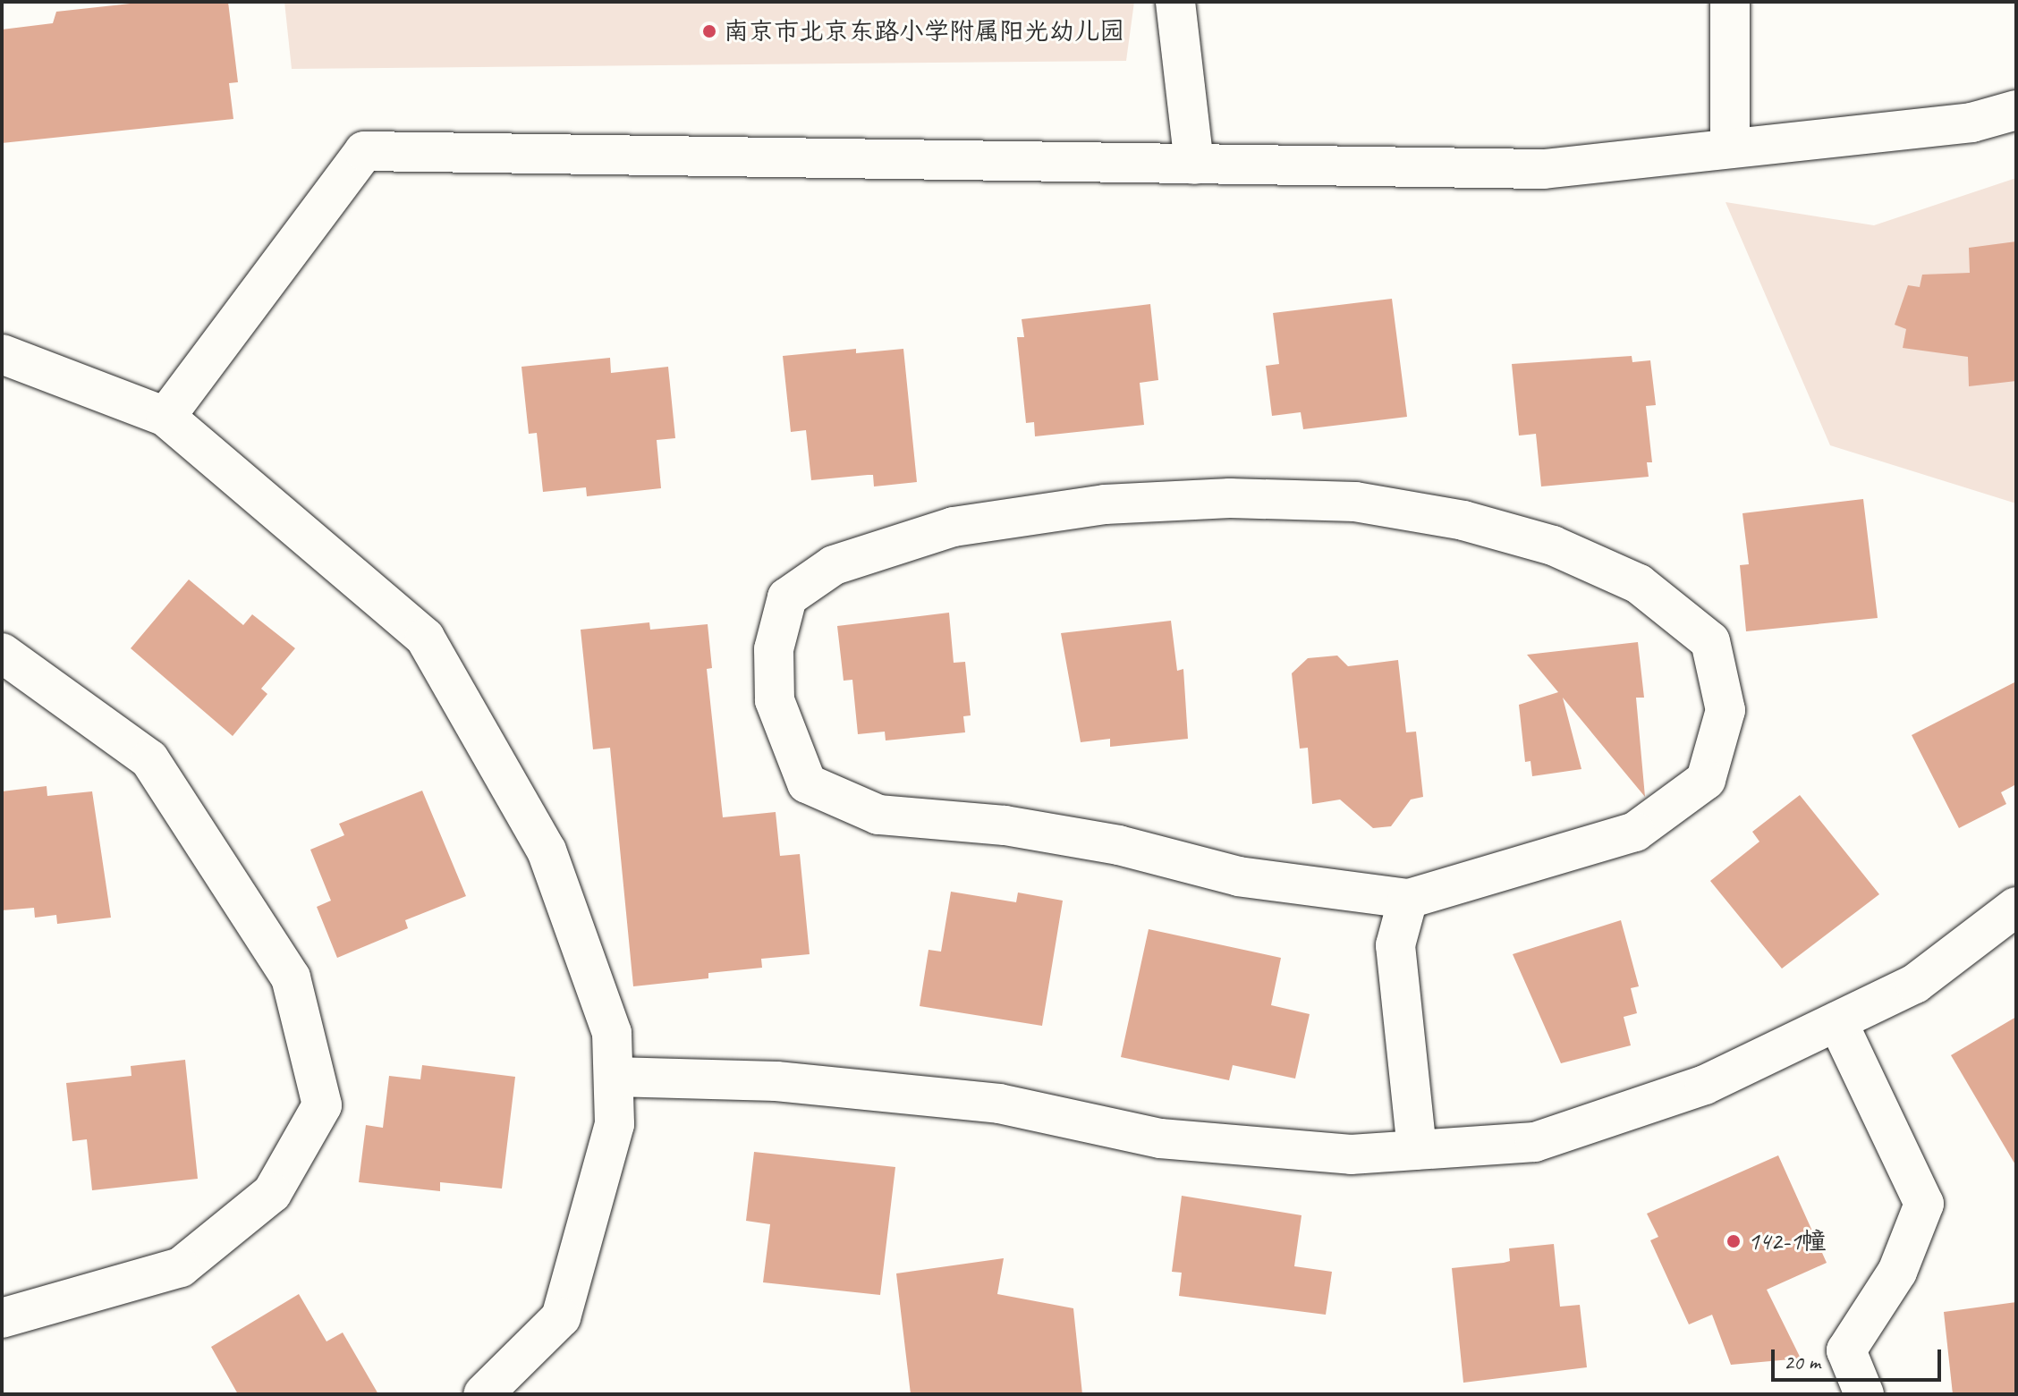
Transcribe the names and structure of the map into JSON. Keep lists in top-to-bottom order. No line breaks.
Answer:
{"places":["南京市北京东路小学附属阳光幼儿园","142-1幢"],"scale_bar":"20 m"}
